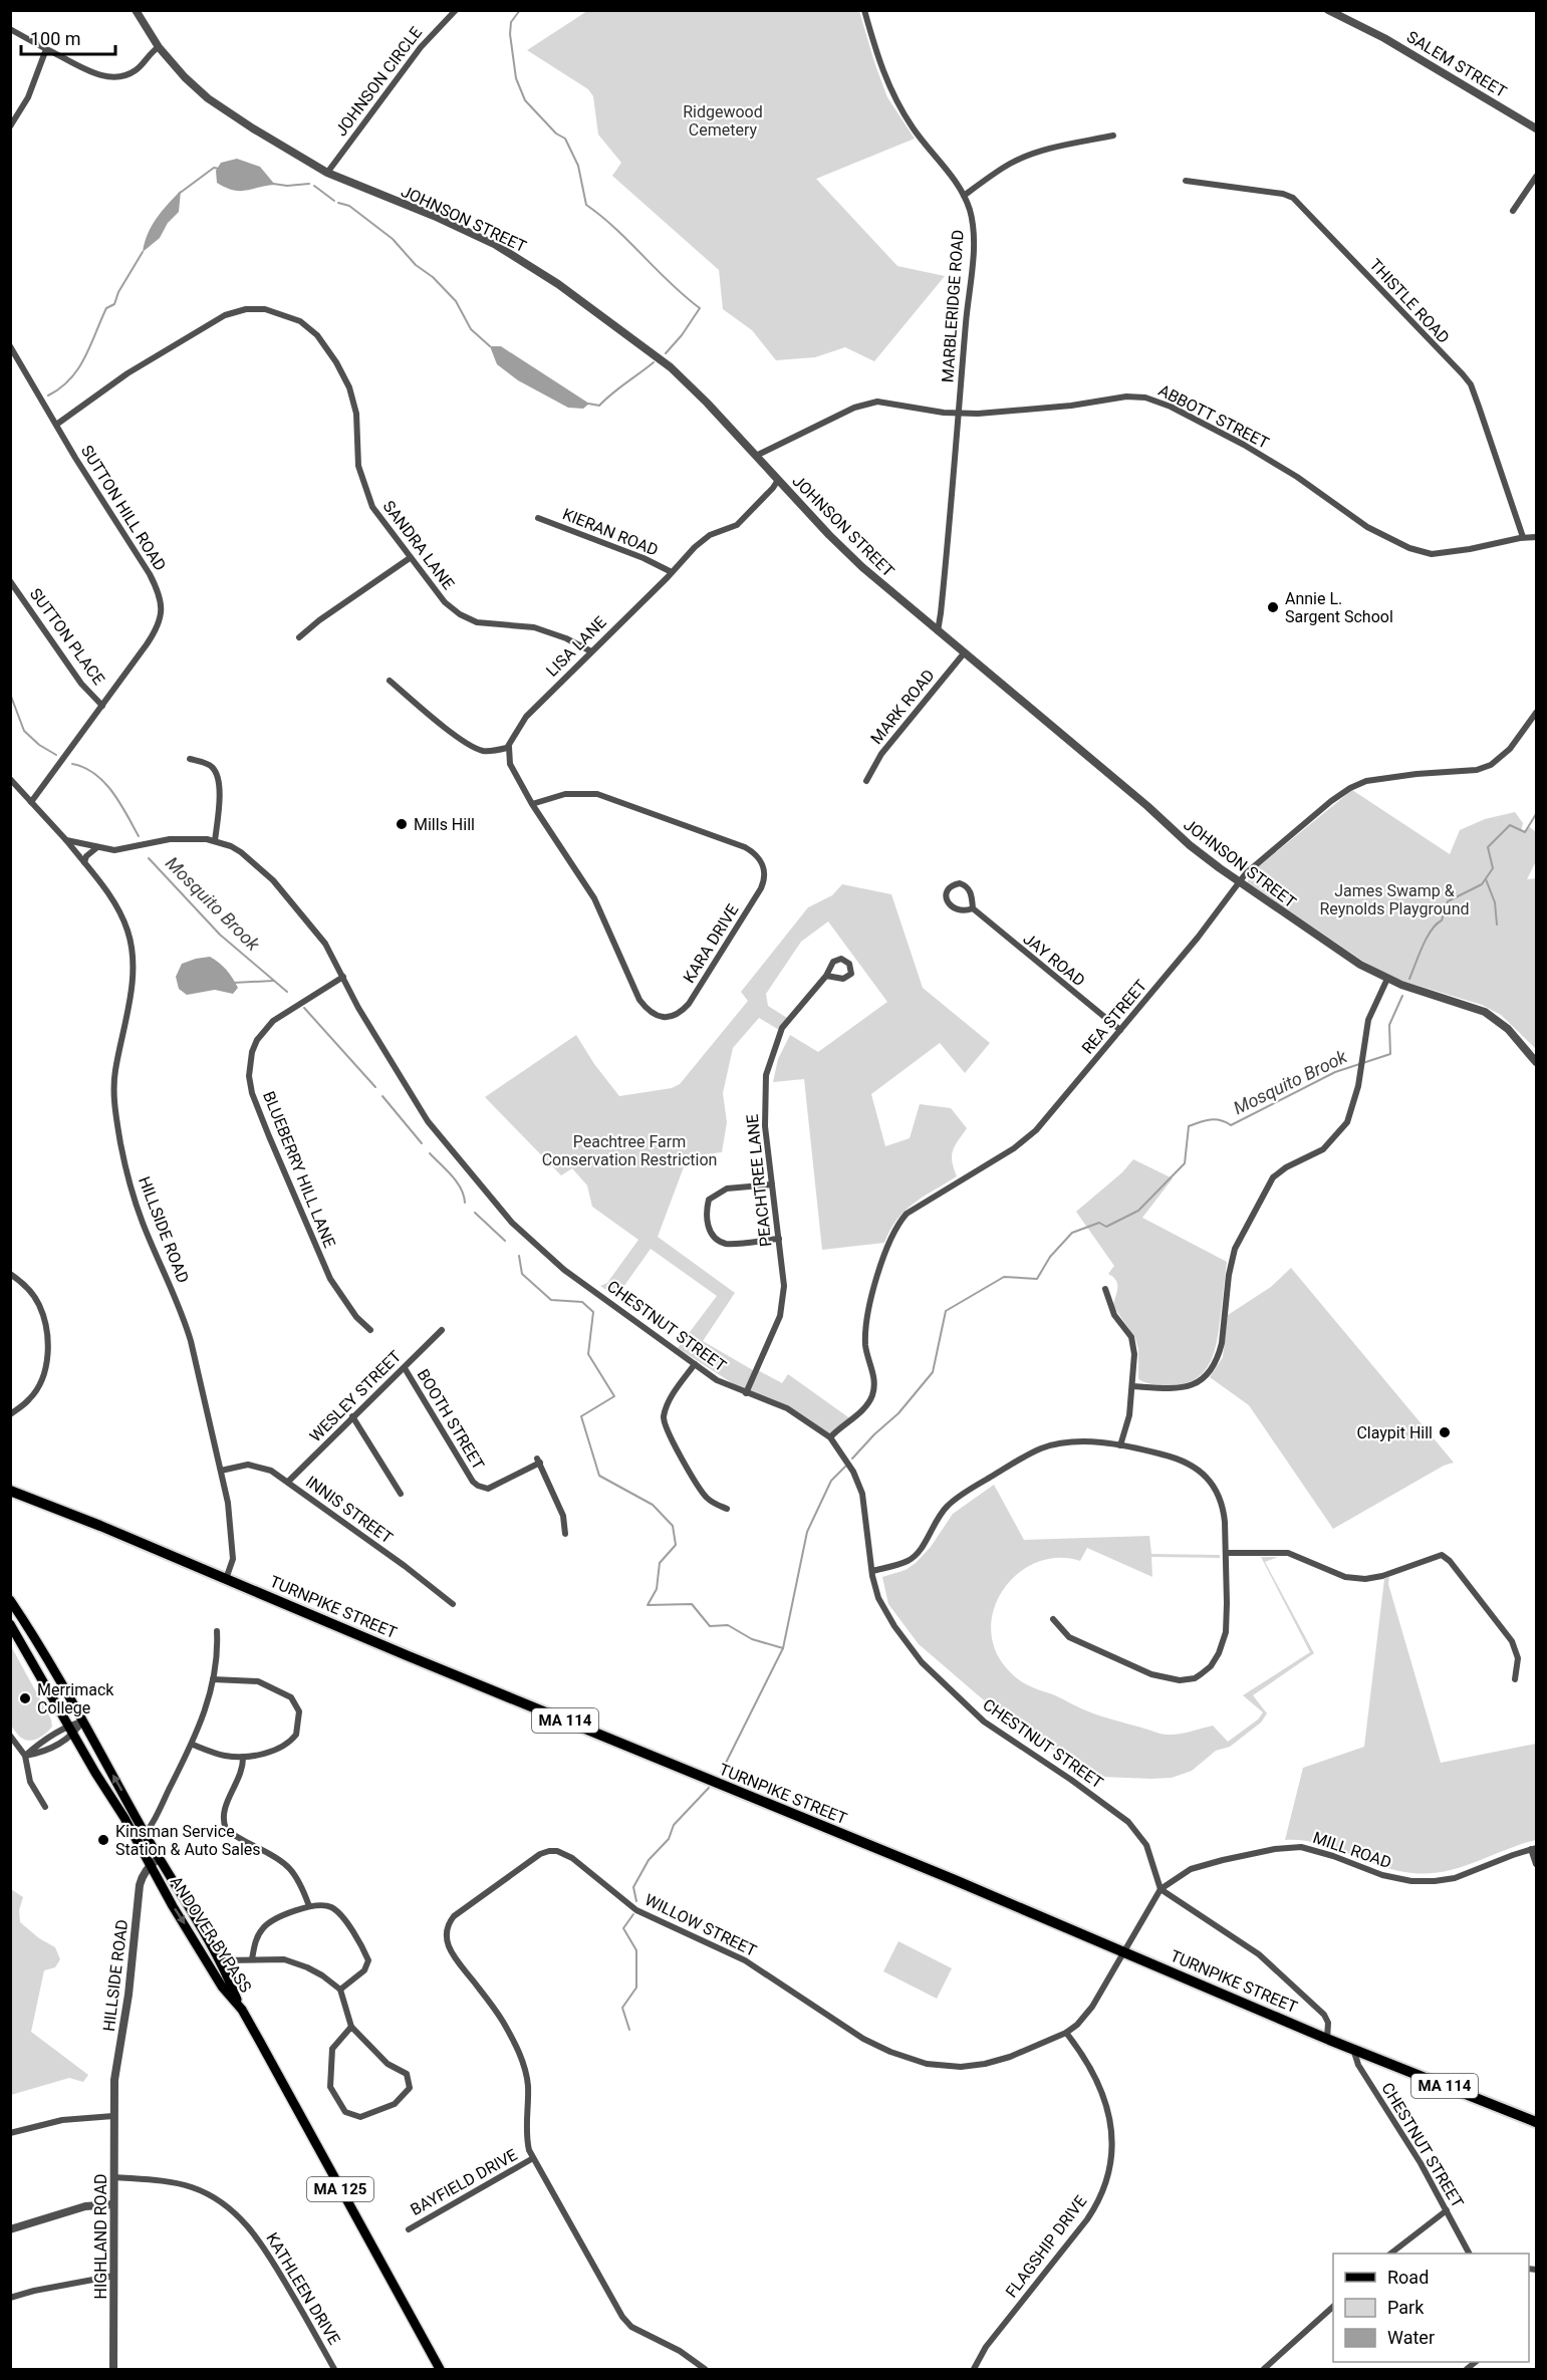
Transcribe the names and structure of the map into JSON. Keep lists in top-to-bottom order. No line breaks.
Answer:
{"streets":{"highway":["TURNPIKE STREET","MA 114"],"main road":["ANDOVER BYPASS","MA 125"],"street":["SALEM STREET","JOHNSON CIRCLE","JOHNSON STREET","THISTLE ROAD","MARBLERIDGE ROAD","ABBOTT STREET","SUTTON HILL ROAD","KIERAN ROAD","SANDRA LANE","SUTTON PLACE","LISA LANE","MARK ROAD","KARA DRIVE","JAY ROAD","REA STREET","BLUEBERRY HILL LANE","PEACHTREE LANE","HILLSIDE ROAD","CHESTNUT STREET","WESLEY STREET","BOOTH STREET","INNIS STREET","MILL ROAD","WILLOW STREET","BAYFIELD DRIVE","HIGHLAND ROAD","FLAGSHIP DRIVE","KATHLEEN DRIVE"]},"crossings":[["JOHNSON CIRCLE","JOHNSON STREET"],["JOHNSON STREET","MARBLERIDGE ROAD"],["JOHNSON STREET","ABBOTT STREET"],["JOHNSON STREET","LISA LANE"],["JOHNSON STREET","MARK ROAD"],["JOHNSON STREET","REA STREET"],["THISTLE ROAD","ABBOTT STREET"],["MARBLERIDGE ROAD","ABBOTT STREET"],["SUTTON HILL ROAD","SANDRA LANE"],["SUTTON HILL ROAD","SUTTON PLACE"],["KIERAN ROAD","LISA LANE"],["SANDRA LANE","LISA LANE"],["LISA LANE","KARA DRIVE"],["JAY ROAD","REA STREET"],["REA STREET","CHESTNUT STREET"],["BLUEBERRY HILL LANE","CHESTNUT STREET"],["PEACHTREE LANE","CHESTNUT STREET"],["HILLSIDE ROAD","CHESTNUT STREET"],["HILLSIDE ROAD","INNIS STREET"],["HILLSIDE ROAD","TURNPIKE STREET"],["HILLSIDE ROAD","ANDOVER BYPASS"],["HILLSIDE ROAD","HIGHLAND ROAD"],["CHESTNUT STREET","TURNPIKE STREET"],["CHESTNUT STREET","MILL ROAD"],["WESLEY STREET","BOOTH STREET"],["WESLEY STREET","INNIS STREET"],["TURNPIKE STREET","MILL ROAD"],["TURNPIKE STREET","WILLOW STREET"],["MILL ROAD","WILLOW STREET"],["WILLOW STREET","BAYFIELD DRIVE"],["WILLOW STREET","FLAGSHIP DRIVE"],["HIGHLAND ROAD","KATHLEEN DRIVE"]],"water":["Mosquito Brook"],"parks":["Ridgewood Cemetery","James Swamp & Reynolds Playground","Peachtree Farm Conservation Restriction"],"places":["Annie L. Sargent School","Mills Hill","Claypit Hill","Merrimack College","Kinsman Service Station & Auto Sales"],"legend":["Road","Park","Water"],"scale_bar":"100 m"}
